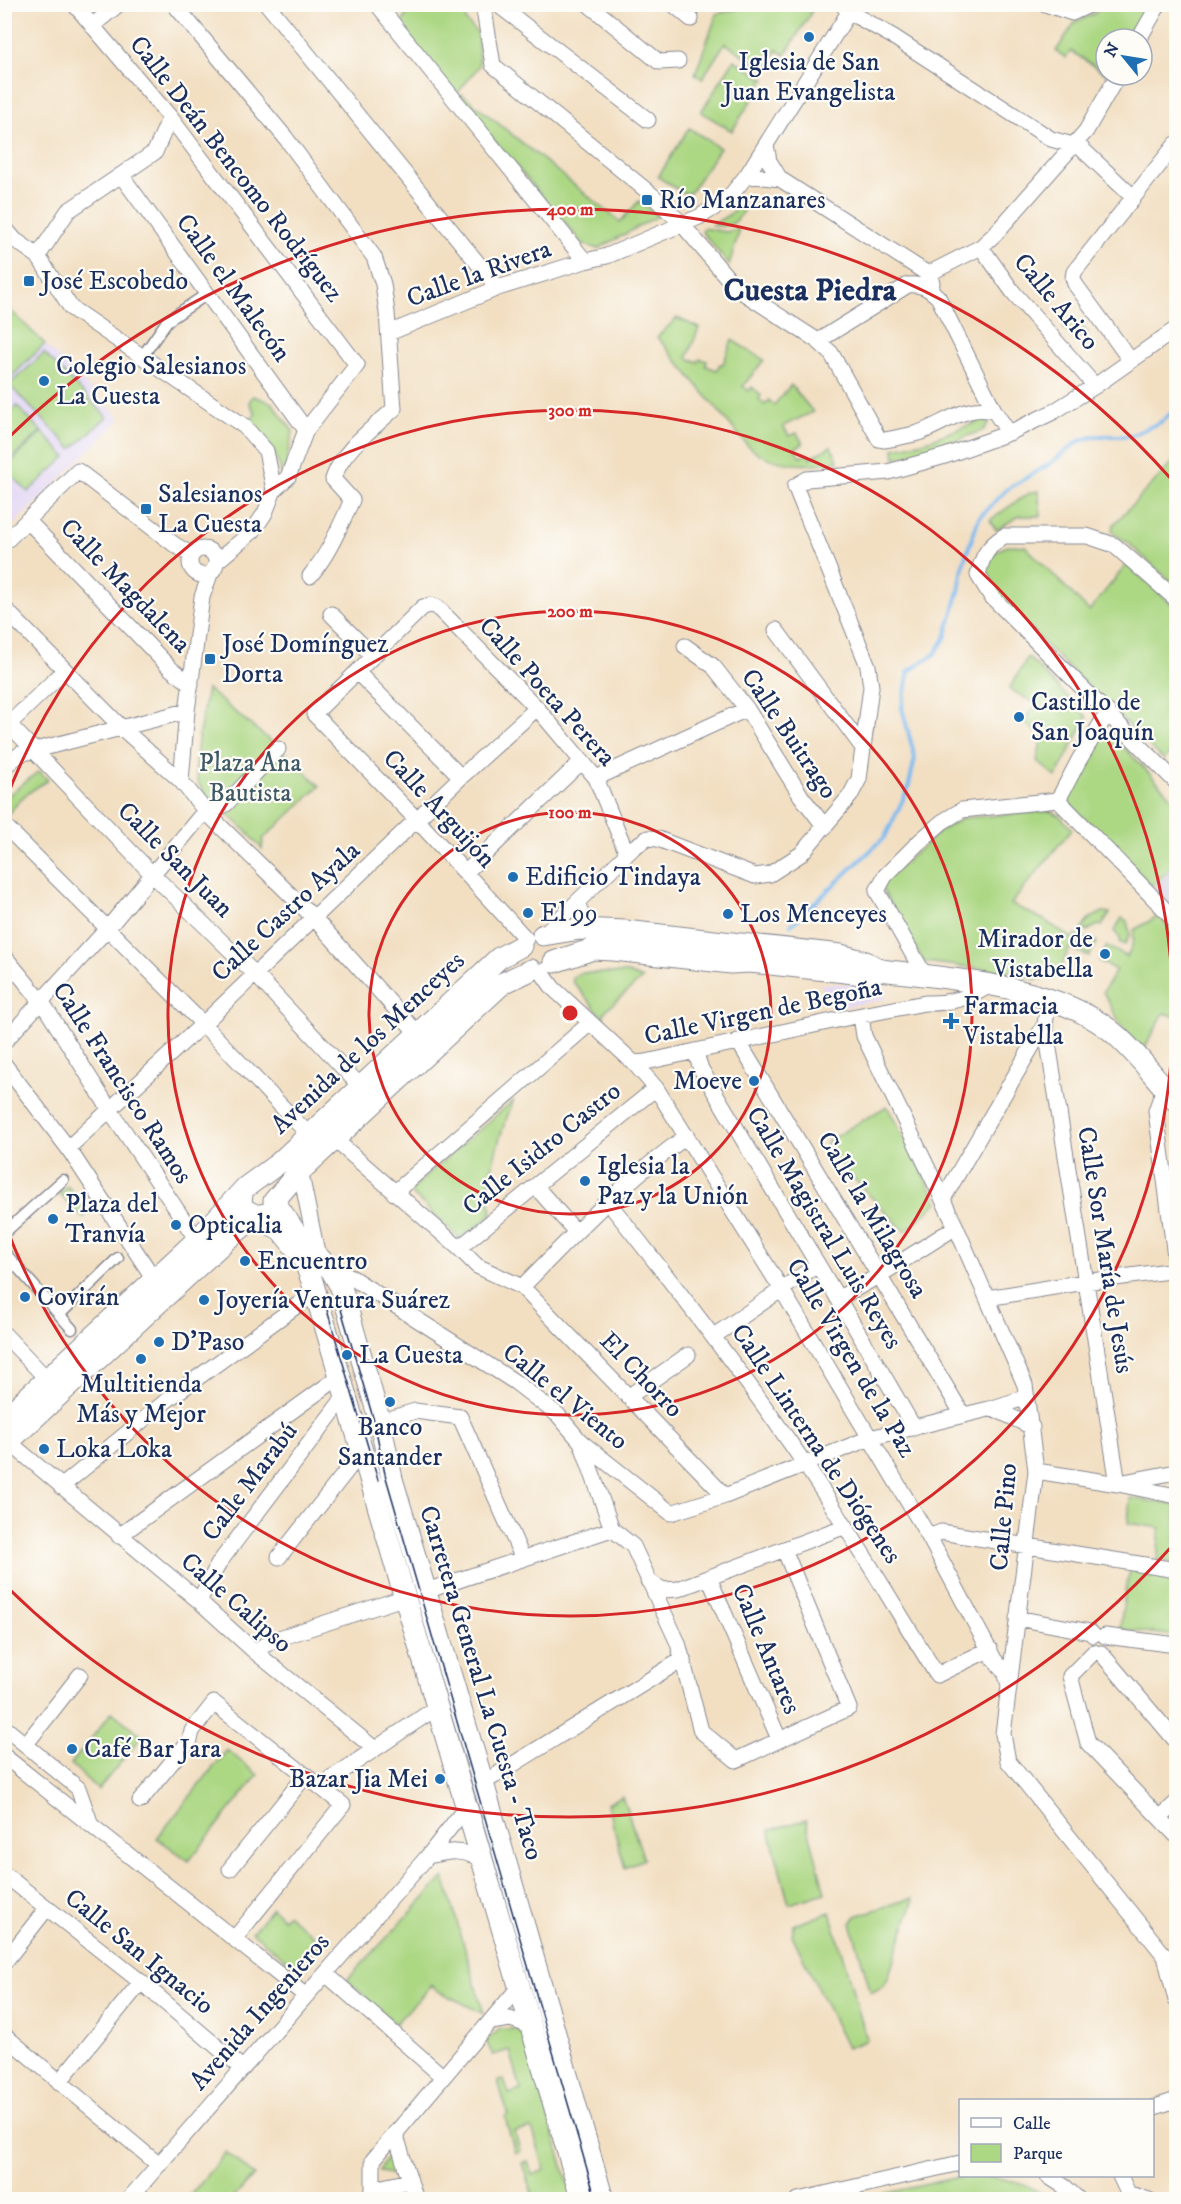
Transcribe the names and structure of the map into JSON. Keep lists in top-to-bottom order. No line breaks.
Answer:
{"streets":{"main road":["Avenida de los Menceyes","Carretera General La Cuesta - Taco"],"street":["Calle Deán Bencomo Rodríguez","Calle la Rivera","Calle el Malecón","Calle Arico","Calle Magdalena","Calle Poeta Perera","Calle Buitrago","Calle Arguijón","Calle San Juan","Calle Castro Ayala","Calle Virgen de Begoña","Calle Francisco Ramos","Calle Isidro Castro","Calle la Milagrosa","Calle Magistral Luis Reyes","Calle Sor María de Jesús","Calle Virgen de la Paz","El Chorro","Calle el Viento","Calle Linterna de Diógenes","Calle Marabú","Calle Pino","Calle Calipso","Calle Antares","Calle San Ignacio","Avenida Ingenieros"]},"crossings":[["Calle Deán Bencomo Rodríguez","Calle el Malecón"],["Calle Poeta Perera","Calle Castro Ayala"],["Calle Arguijón","Calle Castro Ayala"],["Calle Arguijón","Calle Virgen de Begoña"],["Calle Arguijón","Avenida de los Menceyes"],["Calle San Juan","Calle Castro Ayala"],["Calle San Juan","Avenida de los Menceyes"],["Calle Castro Ayala","Calle Francisco Ramos"],["Calle Virgen de Begoña","Avenida de los Menceyes"],["Calle Virgen de Begoña","Calle la Milagrosa"],["Calle Virgen de Begoña","Calle Magistral Luis Reyes"],["Calle Virgen de Begoña","Calle Virgen de la Paz"],["Calle Virgen de Begoña","Calle Pino"],["Avenida de los Menceyes","Calle Francisco Ramos"],["Avenida de los Menceyes","Carretera General La Cuesta - Taco"],["Calle Isidro Castro","Calle Virgen de la Paz"],["Calle Virgen de la Paz","Calle Linterna de Diógenes"],["Calle Virgen de la Paz","Calle Pino"],["El Chorro","Calle el Viento"],["Calle el Viento","Carretera General La Cuesta - Taco"],["Calle Marabú","Calle Calipso"],["Calle Marabú","Carretera General La Cuesta - Taco"],["Carretera General La Cuesta - Taco","Avenida Ingenieros"],["Calle San Ignacio","Avenida Ingenieros"]],"districts":["Cuesta Piedra"],"parks":["Plaza Ana Bautista"],"places":{"other":["Iglesia de San Juan Evangelista","Colegio Salesianos La Cuesta","Castillo de San Joaquín","Edificio Tindaya","El 99","Los Menceyes","Mirador de Vistabella","Moeve","Iglesia la Paz y la Unión","Plaza del Tranvía","Opticalia","Encuentro","Covirán","Joyería Ventura Suárez","D'Paso","La Cuesta","Multitienda Más y Mejor","Banco Santander","Loka Loka","Café Bar Jara","Bazar Jia Mei"],"transit":["Río Manzanares","José Escobedo","Salesianos La Cuesta","José Domínguez Dorta"],"health":["Farmacia Vistabella"]},"legend":["Calle","Parque"],"north":"top left","rings":["400 m","300 m","200 m","100 m"]}
